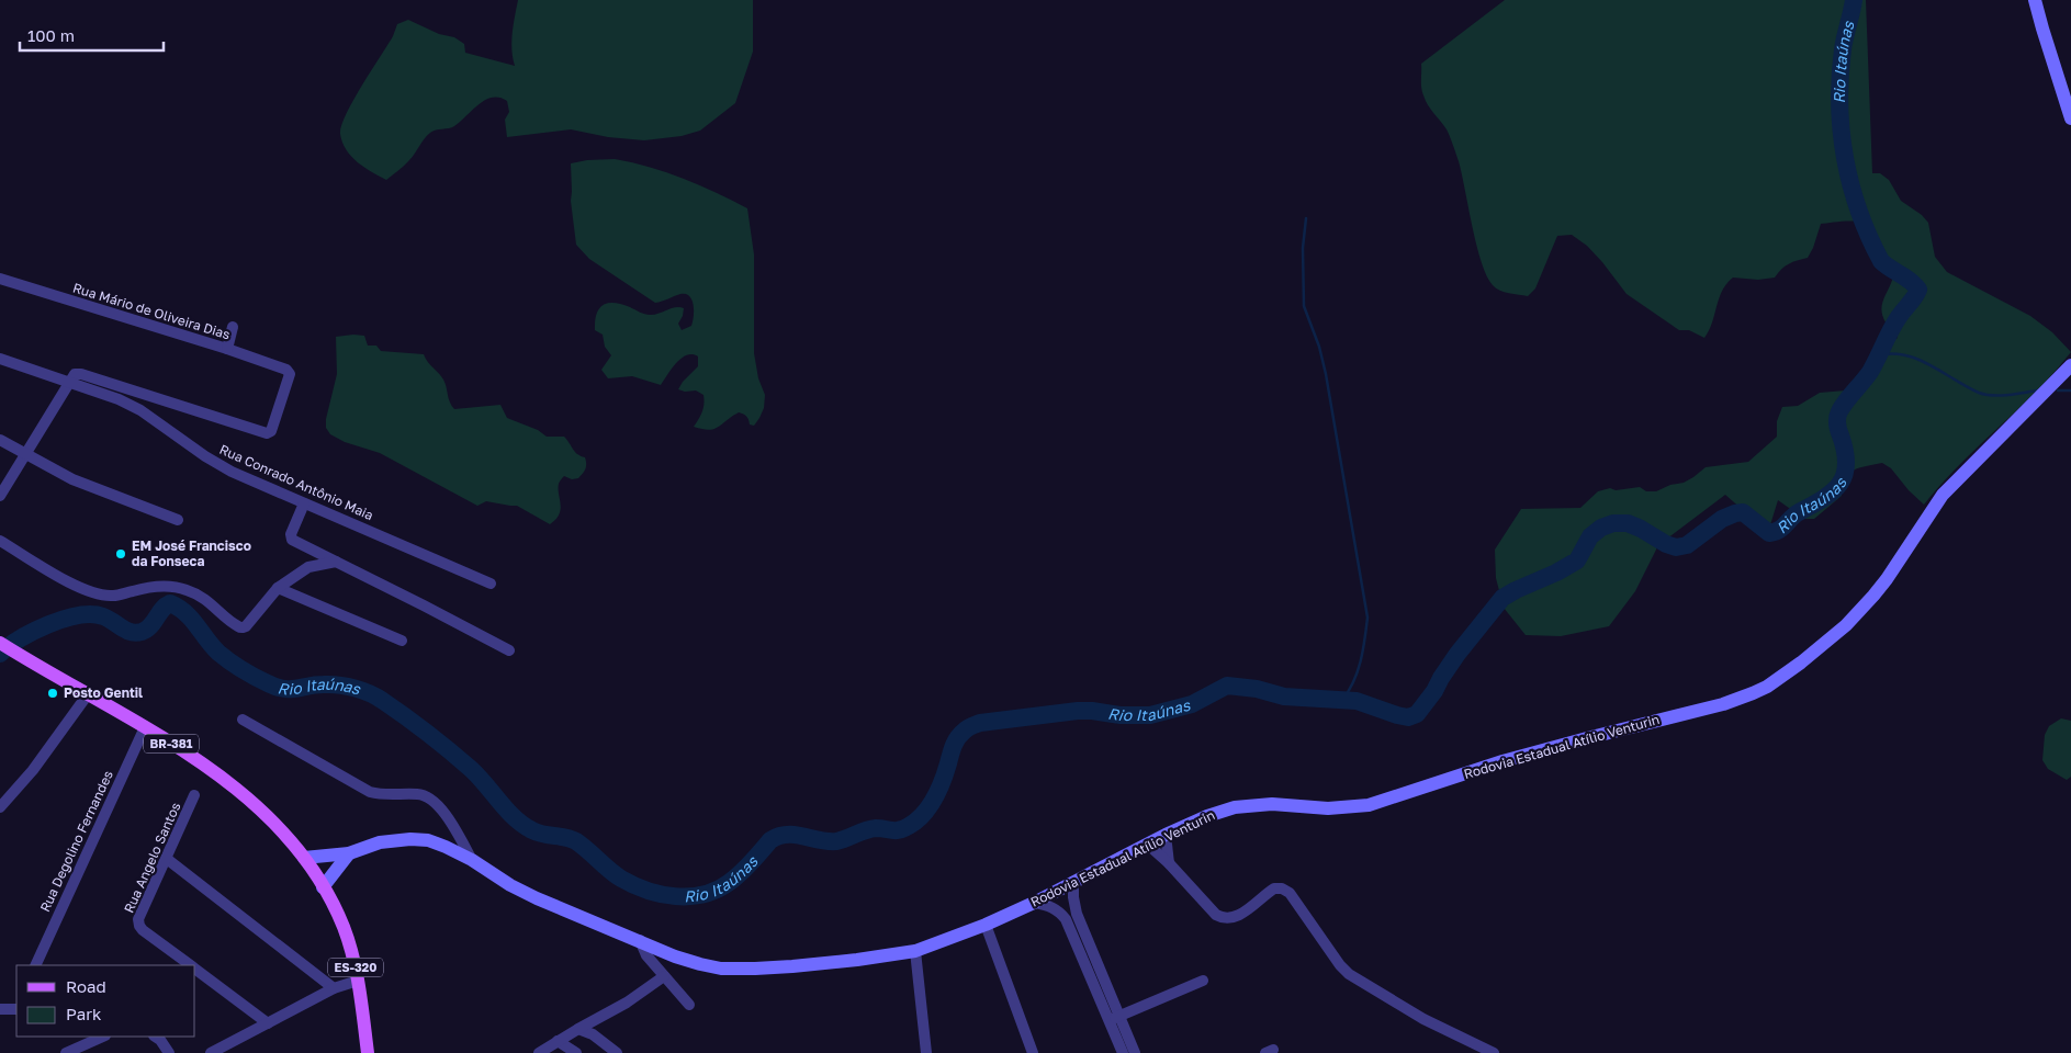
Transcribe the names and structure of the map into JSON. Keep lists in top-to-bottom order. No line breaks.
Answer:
{"streets":{"main road":["BR-381","Rodovia Estadual Atílio Venturin","ES-320"],"street":["Rua Mário de Oliveira Dias","Rua Conrado Antônio Maia","Rua Degolino Fernandes","Rua Angelo Santos"]},"crossings":[["Rua Mário de Oliveira Dias","Rua Conrado Antônio Maia"],["BR-381","Rodovia Estadual Atílio Venturin"],["BR-381","Rua Degolino Fernandes"],["BR-381","ES-320"]],"water":["Rio Itaúnas"],"places":["EM José Francisco da Fonseca","Posto Gentil"],"legend":["Road","Park"],"scale_bar":"100 m"}
